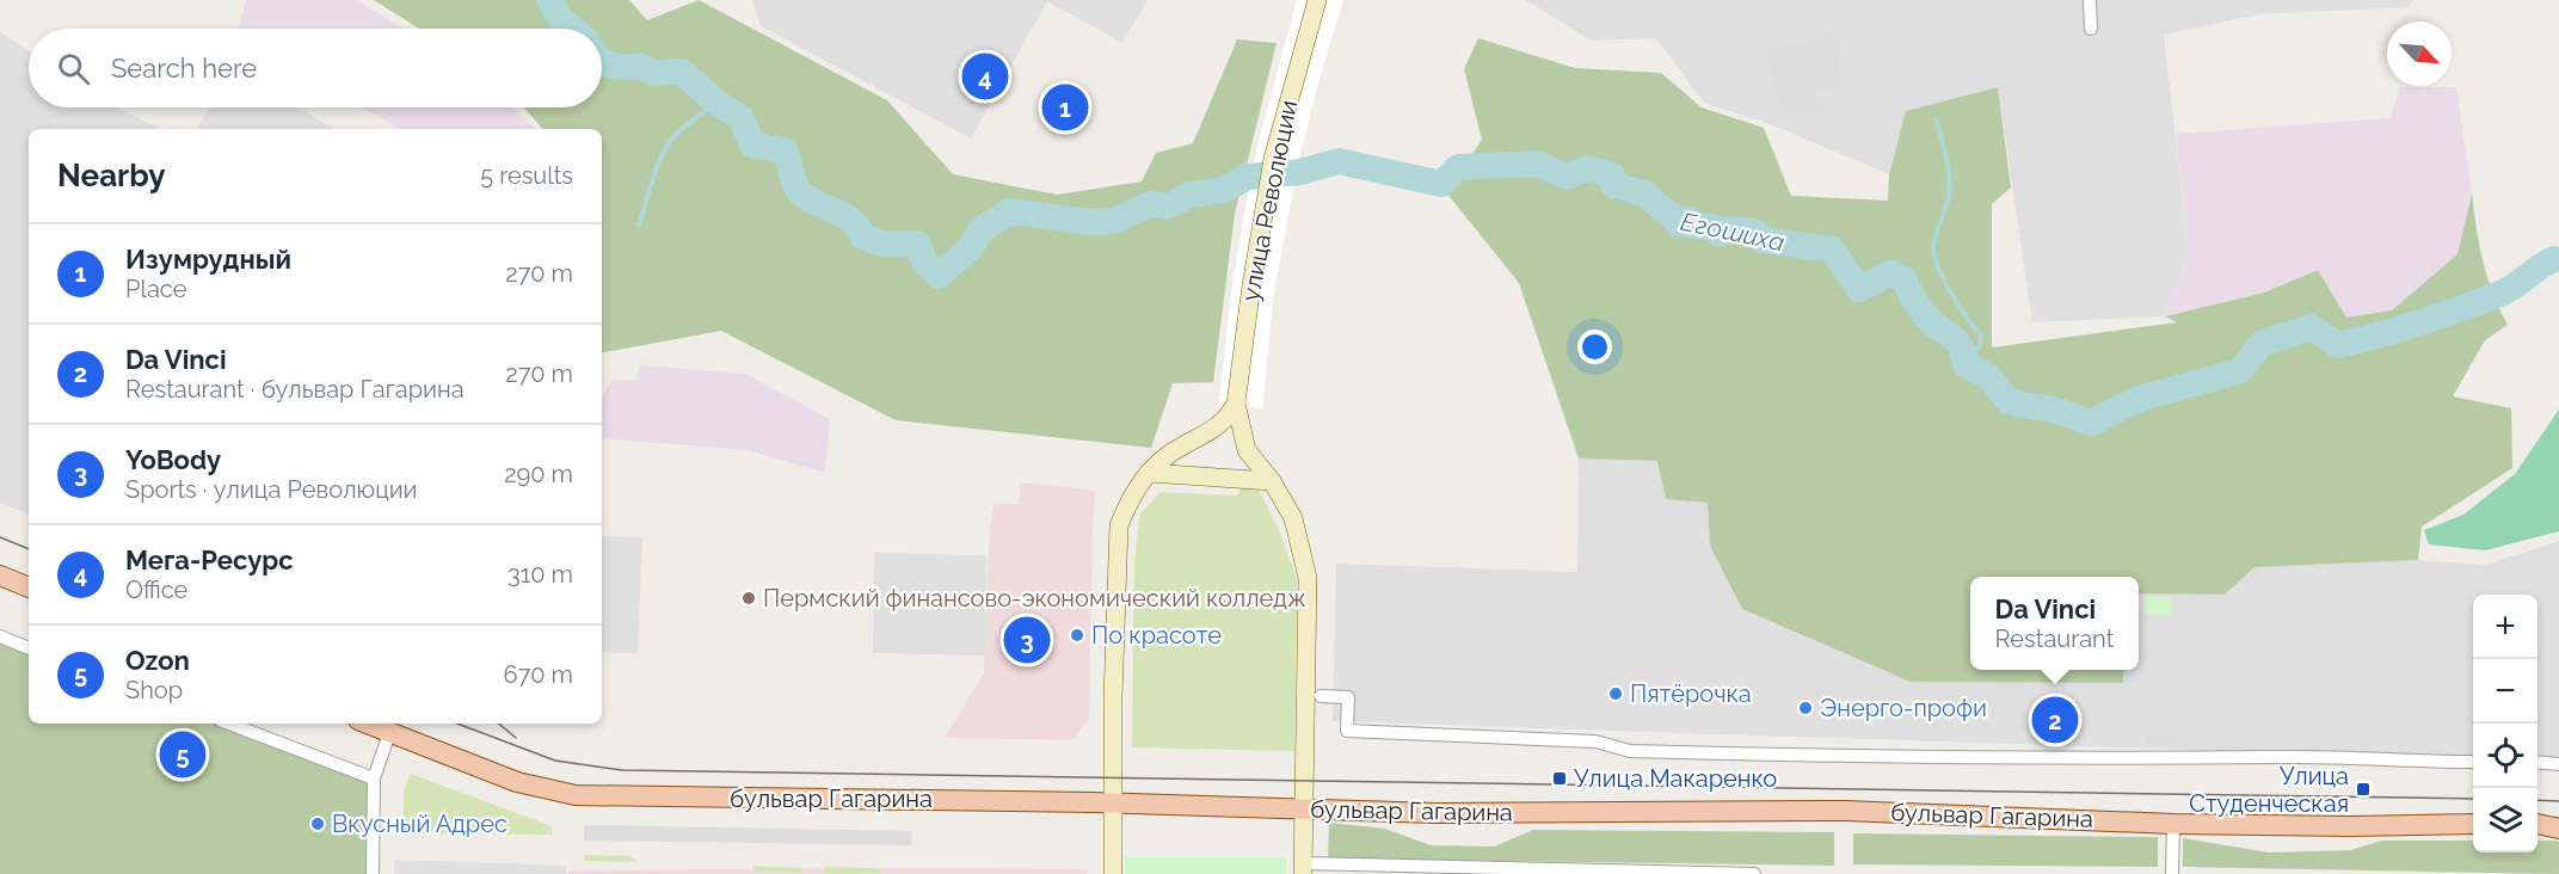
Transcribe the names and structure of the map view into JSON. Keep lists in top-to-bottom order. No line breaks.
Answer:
{"streets":{"main road":["улица Революции","бульвар Гагарина"]},"crossings":[["улица Революции","бульвар Гагарина"]],"water":["Егошиха"],"places":{"other":["Пермский финансово-экономический колледж","По красоте","Пятёрочка","Энерго-профи","Вкусный Адрес"],"transit":["Улица Макаренко","Улица Студенческая"]},"north":"bottom right","page":{"search":"Search here","pins":["4","1","3","2","5"],"heading":["Nearby","5 results"],"list":[{"mark":"1","name":"Изумрудный","note":"Place","value":"270 m"},{"mark":"2","name":"Da Vinci","note":"Restaurant · бульвар Гагарина","value":"270 m"},{"mark":"3","name":"YoBody","note":"Sports · улица Революции","value":"290 m"},{"mark":"4","name":"Мега-Ресурс","note":"Office","value":"310 m"},{"mark":"5","name":"Ozon","note":"Shop","value":"670 m"}],"popup":["Da Vinci","Restaurant"],"map_buttons":["+","−"]}}
